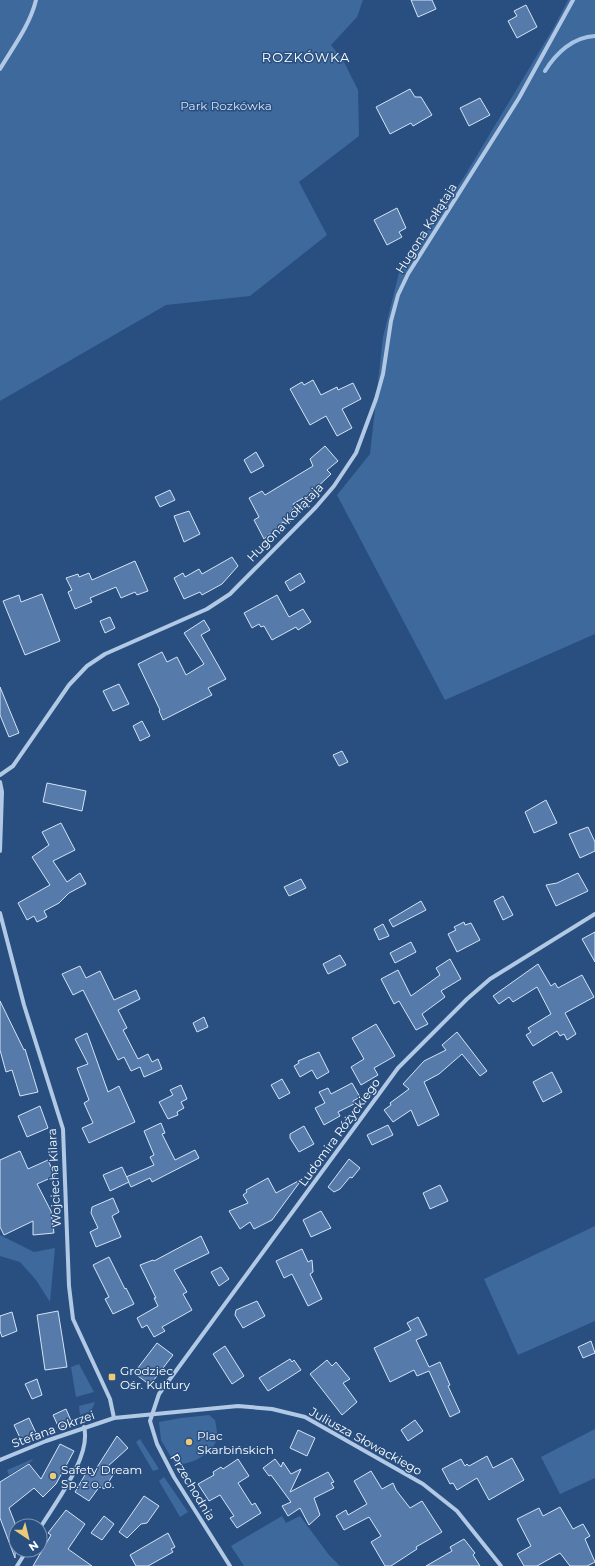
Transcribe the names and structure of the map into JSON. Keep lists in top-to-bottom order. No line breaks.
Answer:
{"streets":{"street":["Hugona Kołłątaja","Ludomira Różyckiego","Wojciecha Kilara","Stefana Okrzei","Juliusza Słowackiego","Przechodnia"]},"crossings":[["Ludomira Różyckiego","Juliusza Słowackiego"],["Ludomira Różyckiego","Przechodnia"],["Wojciecha Kilara","Stefana Okrzei"],["Wojciecha Kilara","Juliusza Słowackiego"],["Stefana Okrzei","Juliusza Słowackiego"],["Juliusza Słowackiego","Przechodnia"]],"districts":["ROZKÓWKA"],"parks":["Park Rozkówka"],"places":{"transit":["Grodziec Ośr. Kultury"],"other":["Plac Skarbińskich","Safety Dream Sp. z o. o."]},"north":"bottom right"}
